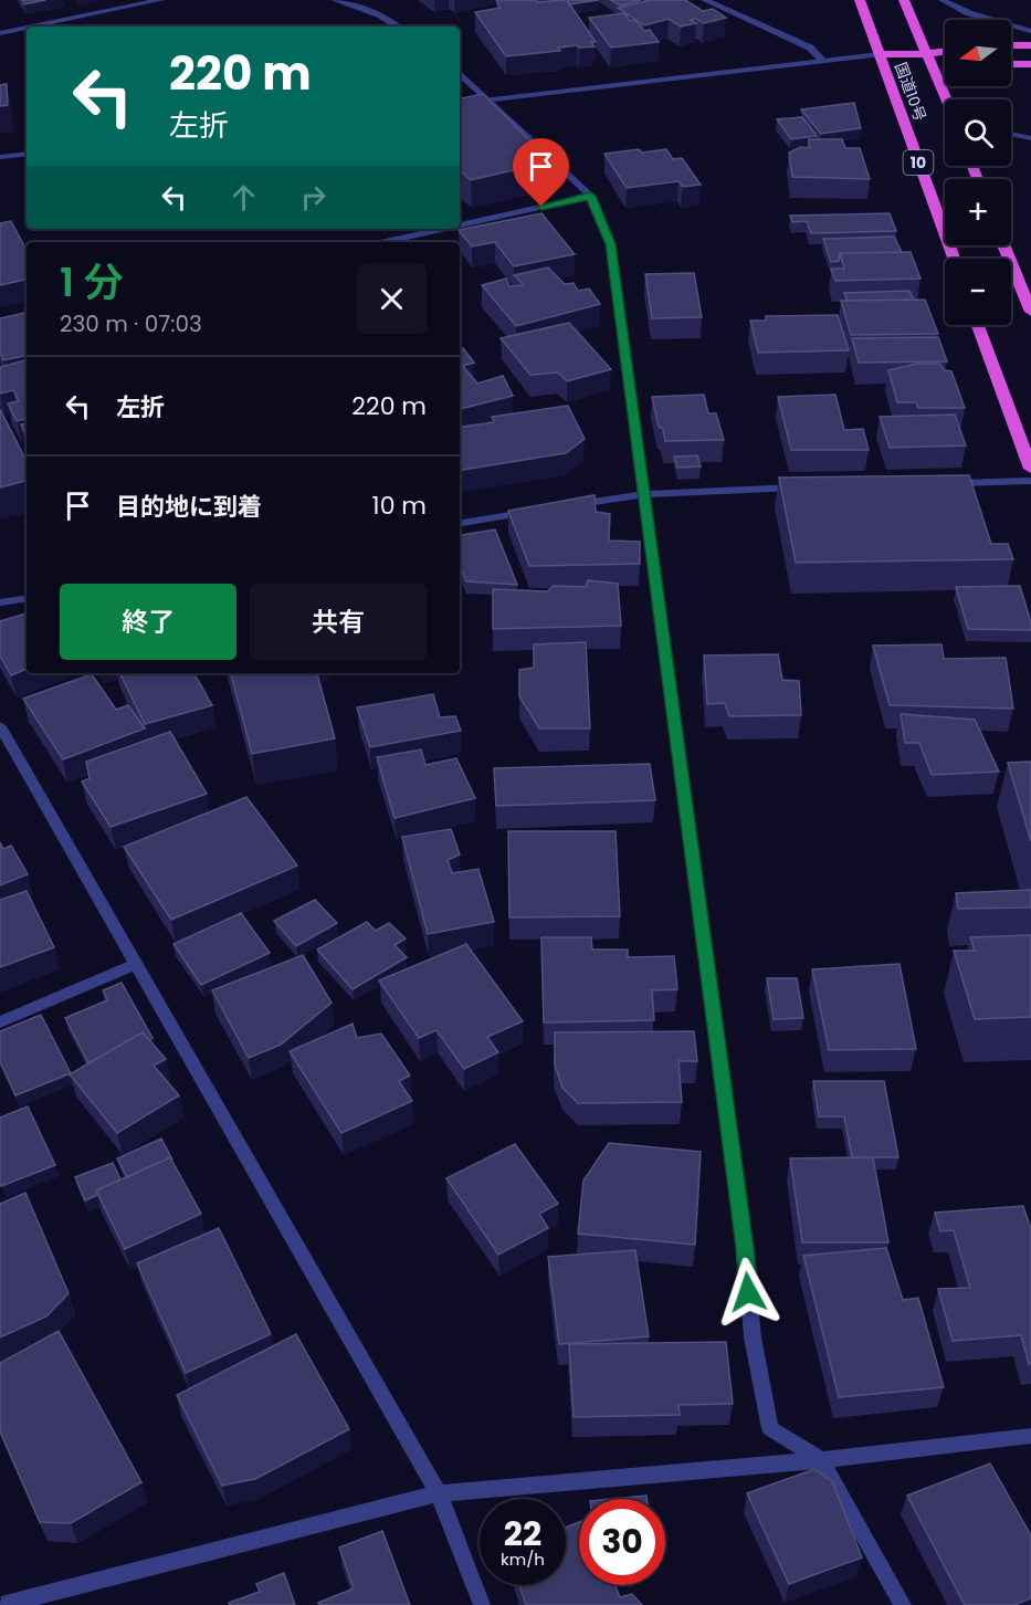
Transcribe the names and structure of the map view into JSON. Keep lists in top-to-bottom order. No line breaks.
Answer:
{"streets":{"highway":["国道10号","10"]},"north":"left","page":{"map_buttons":["+","−"],"turn":["220 m","左折"],"heading":["1 分","230 m · 07:03"],"list":[{"name":"左折","value":"220 m"},{"name":"目的地に到着","value":"10 m"}],"buttons":["終了","共有"],"speed":"22 km/h","limit":"30"}}
